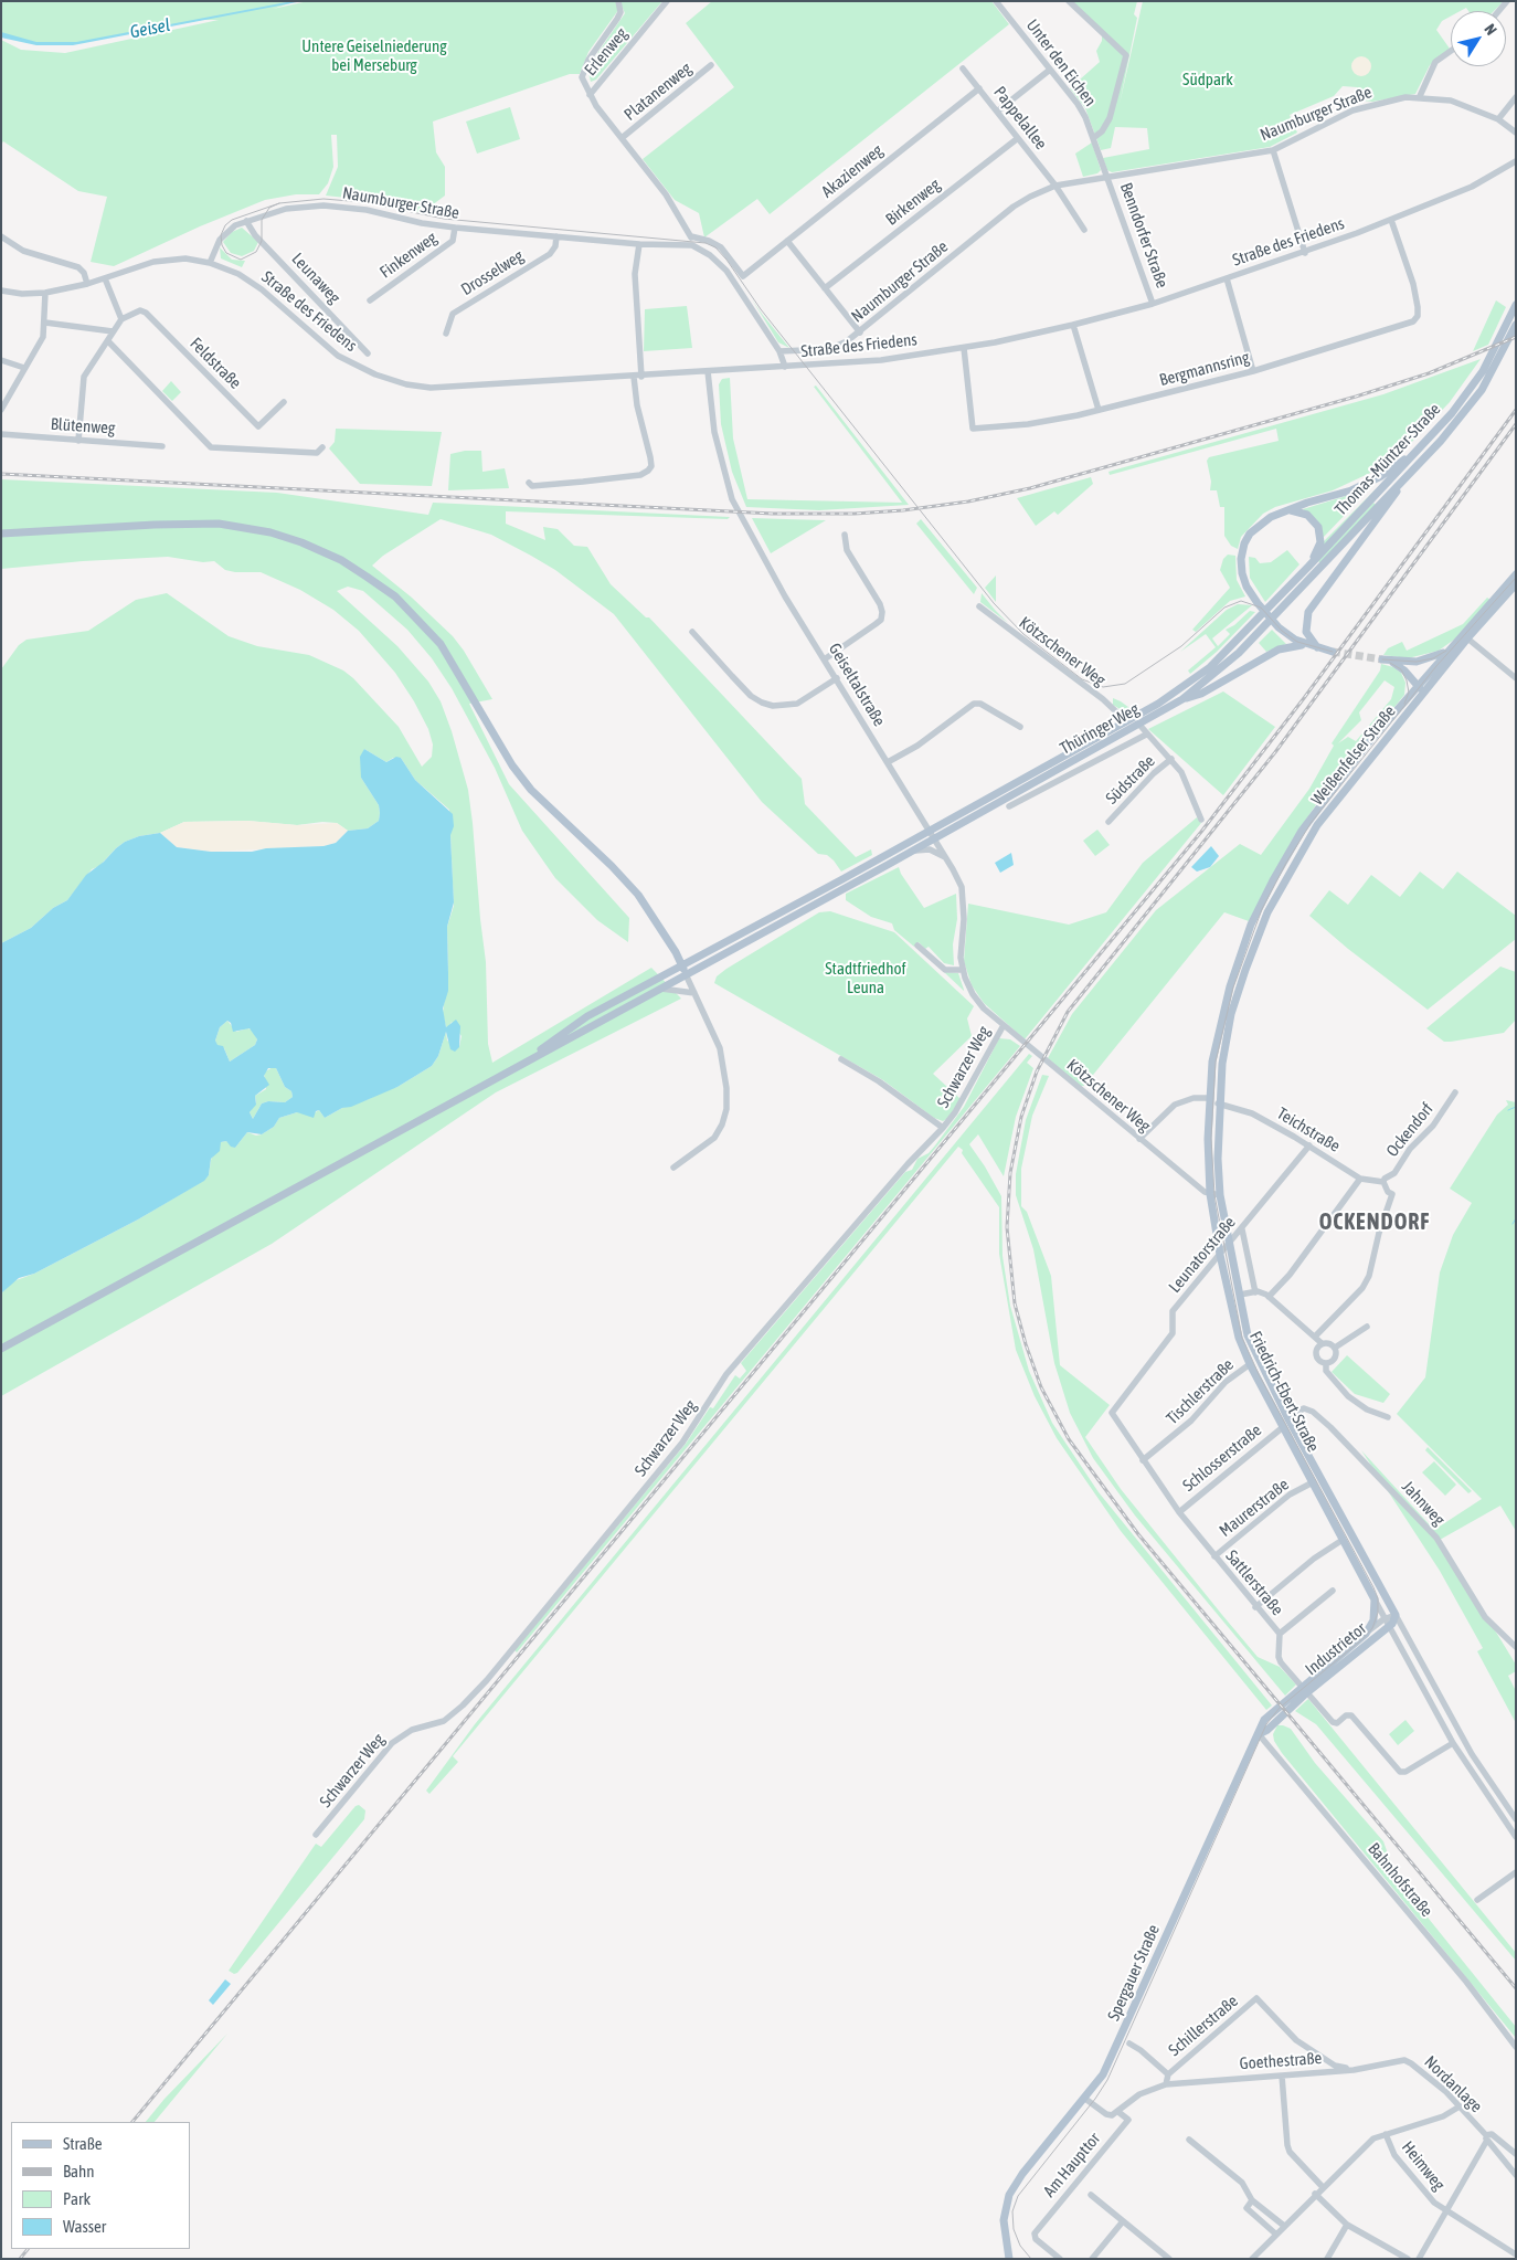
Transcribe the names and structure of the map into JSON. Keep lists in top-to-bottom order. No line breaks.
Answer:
{"streets":{"main road":["Thomas-Müntzer-Straße","Thüringer Weg","Weißenfelser Straße","Friedrich-Ebert-Straße","Industrietor","Spergauer Straße"],"street":["Erlenweg","Unter den Eichen","Platanenweg","Naumburger Straße","Pappelallee","Akazienweg","Birkenweg","Benndorfer Straße","Straße des Friedens","Finkenweg","Drosselweg","Leunaweg","Feldstraße","Bergmannsring","Blütenweg","Kötzschener Weg","Geiseltalstraße","Südstraße","Schwarzer Weg","Teichstraße","Ockendorf","Leunatorstraße","Tischlerstraße","Schlosserstraße","Jahnweg","Maurerstraße","Sattlerstraße","Bahnhofstraße","Schillerstraße","Goethestraße","Nordanlage","Am Haupttor","Heimweg"]},"crossings":[["Unter den Eichen","Naumburger Straße"],["Unter den Eichen","Benndorfer Straße"],["Naumburger Straße","Pappelallee"],["Naumburger Straße","Benndorfer Straße"],["Naumburger Straße","Straße des Friedens"],["Naumburger Straße","Finkenweg"],["Naumburger Straße","Drosselweg"],["Naumburger Straße","Leunaweg"],["Pappelallee","Akazienweg"],["Pappelallee","Birkenweg"],["Benndorfer Straße","Straße des Friedens"],["Straße des Friedens","Bergmannsring"],["Straße des Friedens","Geiseltalstraße"],["Thomas-Müntzer-Straße","Thüringer Weg"],["Kötzschener Weg","Geiseltalstraße"],["Kötzschener Weg","Thüringer Weg"],["Kötzschener Weg","Schwarzer Weg"],["Kötzschener Weg","Friedrich-Ebert-Straße"],["Geiseltalstraße","Thüringer Weg"],["Weißenfelser Straße","Friedrich-Ebert-Straße"],["Teichstraße","Ockendorf"],["Teichstraße","Leunatorstraße"],["Teichstraße","Friedrich-Ebert-Straße"],["Leunatorstraße","Friedrich-Ebert-Straße"],["Leunatorstraße","Sattlerstraße"],["Tischlerstraße","Friedrich-Ebert-Straße"],["Tischlerstraße","Sattlerstraße"],["Friedrich-Ebert-Straße","Schlosserstraße"],["Friedrich-Ebert-Straße","Jahnweg"],["Friedrich-Ebert-Straße","Maurerstraße"],["Friedrich-Ebert-Straße","Sattlerstraße"],["Friedrich-Ebert-Straße","Industrietor"],["Schlosserstraße","Sattlerstraße"],["Maurerstraße","Sattlerstraße"],["Sattlerstraße","Industrietor"],["Industrietor","Spergauer Straße"],["Bahnhofstraße","Spergauer Straße"],["Spergauer Straße","Am Haupttor"],["Schillerstraße","Goethestraße"],["Goethestraße","Nordanlage"]],"districts":["OCKENDORF"],"water":["Geisel"],"parks":["Untere Geiselniederung bei Merseburg","Südpark","Stadtfriedhof Leuna"],"legend":["Straße","Bahn","Park","Wasser"],"north":"top right"}
